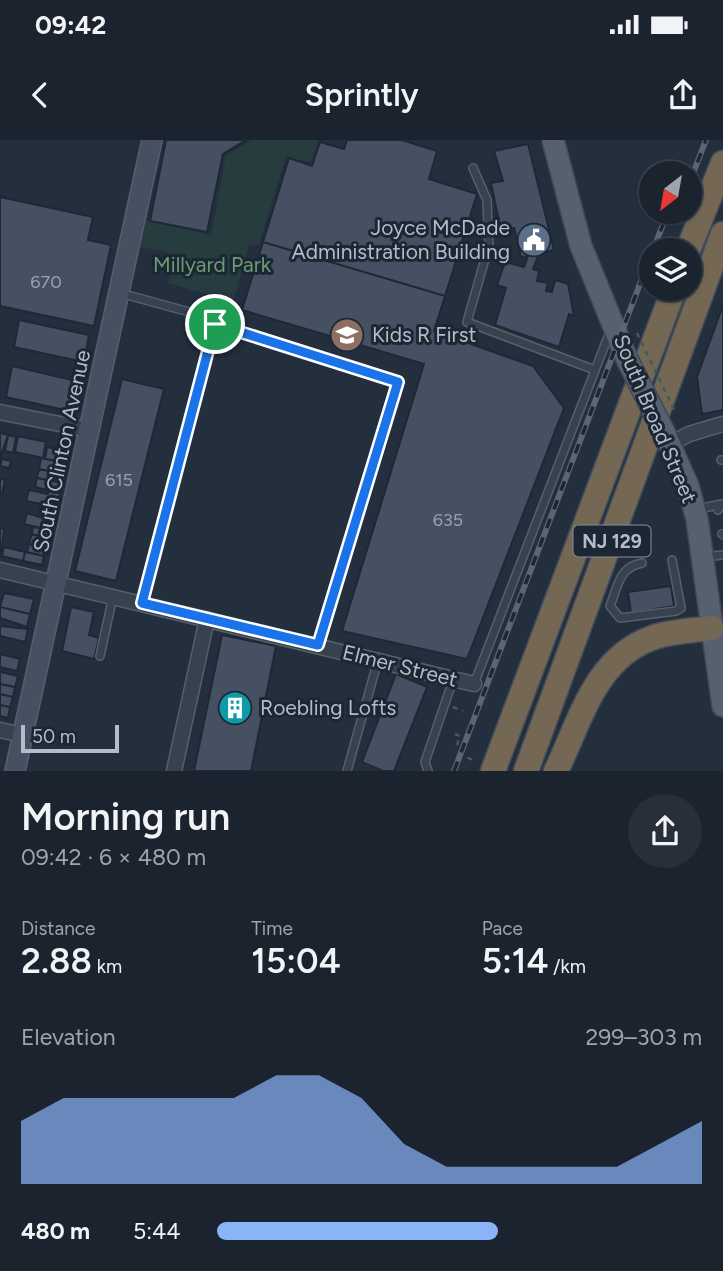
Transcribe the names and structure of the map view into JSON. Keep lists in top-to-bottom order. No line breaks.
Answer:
{"streets":{"highway":["NJ 129"],"main road":["South Broad Street"],"street":["South Clinton Avenue","Elmer Street"]},"crossings":[["South Clinton Avenue","Elmer Street"]],"parks":["Millyard Park"],"places":{"public building":["Joyce McDade Administration Building"],"school or university":["Kids R First"],"building":["Roebling Lofts"]},"house_numbers":["670","615","635"],"scale_bar":"50 m","north":"bottom left","page":{"status":"09:42","header":"Sprintly","scale":"50 m","heading":["Morning run","09:42 · 6 × 480 m"],"stats":[["Distance","2.88 km"],["Time","15:04"],["Pace","5:14 /km"]],"chart":["Elevation","299–303 m"],"list":[{"name":"480 m","note":"5:44"}]}}
